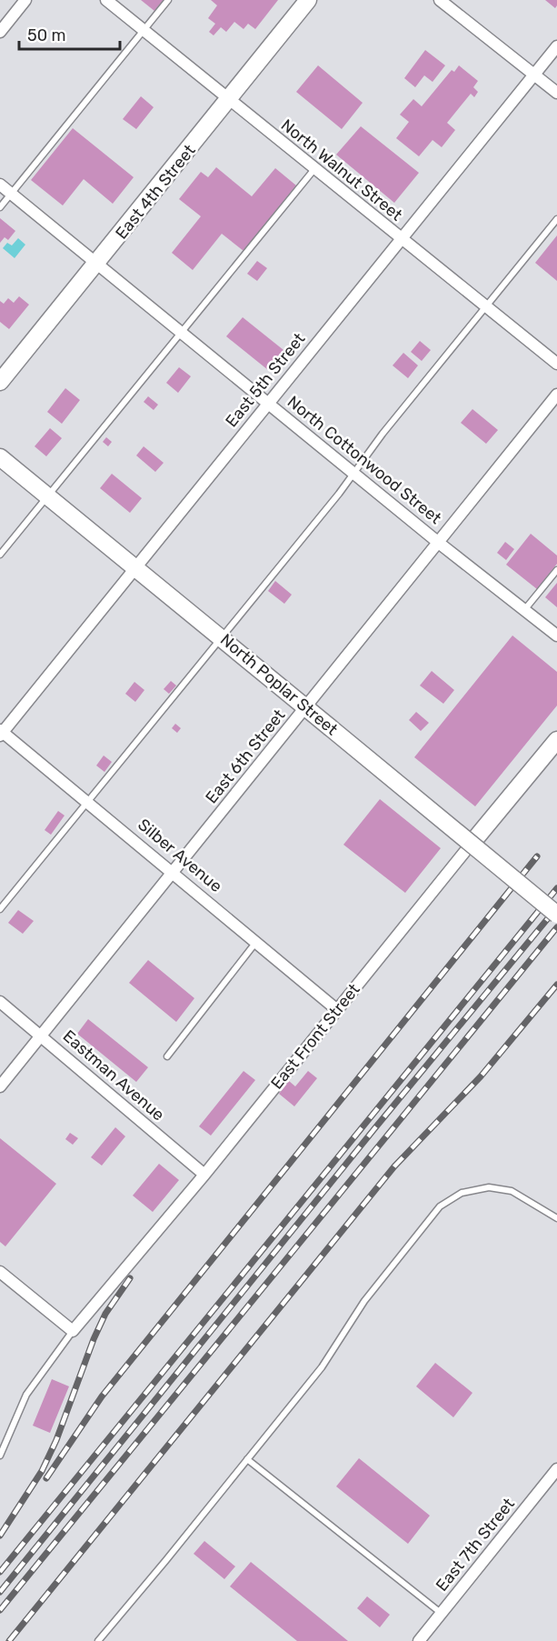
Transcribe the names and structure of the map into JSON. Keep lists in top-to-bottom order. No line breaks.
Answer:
{"streets":{"main road":["East 4th Street","North Poplar Street","East Front Street"],"street":["North Walnut Street","East 5th Street","North Cottonwood Street","East 6th Street","Silber Avenue","Eastman Avenue","East 7th Street"]},"crossings":[["North Walnut Street","East 4th Street"],["North Walnut Street","East 5th Street"],["East 4th Street","North Cottonwood Street"],["East 5th Street","North Cottonwood Street"],["East 5th Street","North Poplar Street"],["East 5th Street","Silber Avenue"],["North Cottonwood Street","East 6th Street"],["North Poplar Street","East 6th Street"],["East 6th Street","Silber Avenue"],["East 6th Street","Eastman Avenue"],["Silber Avenue","East Front Street"],["East Front Street","Eastman Avenue"]],"scale_bar":"50 m"}
